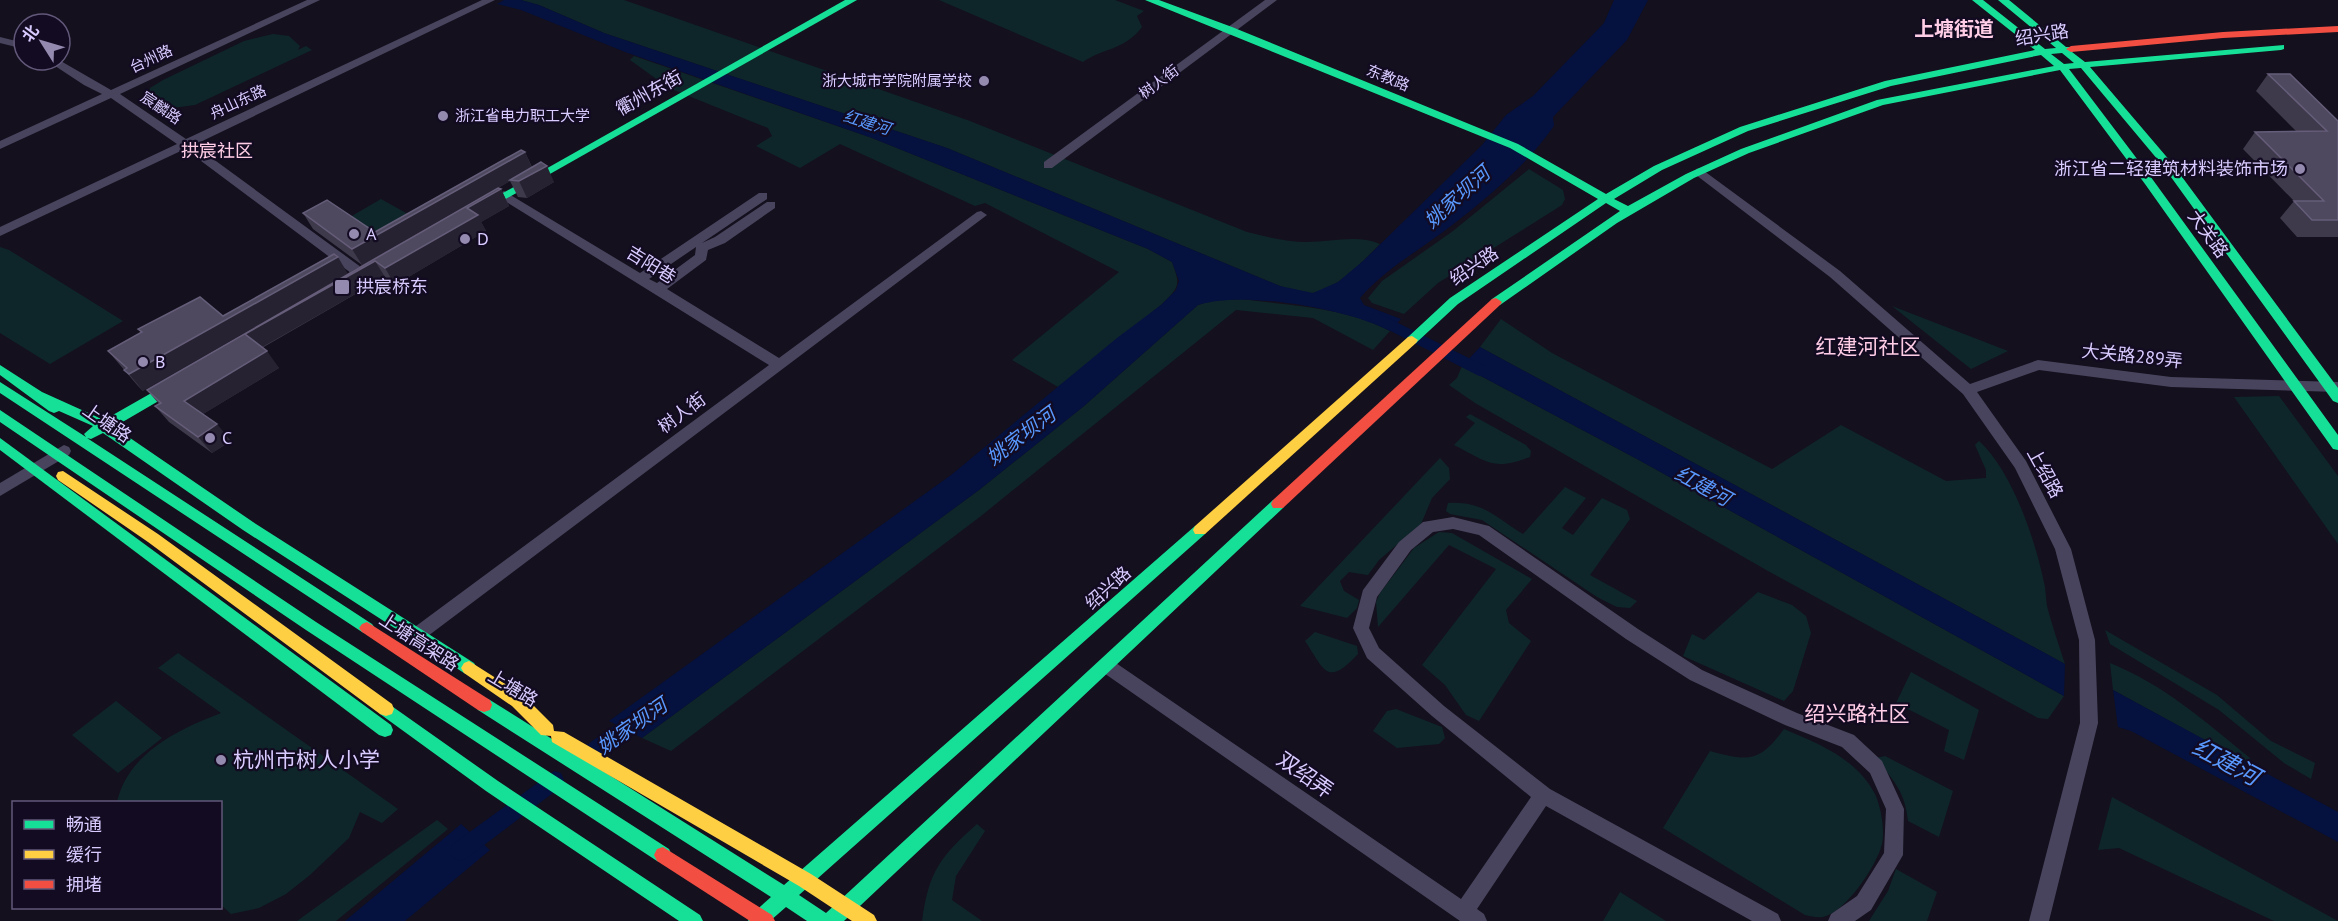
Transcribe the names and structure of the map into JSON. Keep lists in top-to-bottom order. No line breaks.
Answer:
{"streets":{"main road":["绍兴路","东教路","衢州东街","大关路","上塘路","上塘高架路"],"street":["台州路","树人街","舟山东路","宸麟路","吉阳巷","大关路289弄","上绍路","双绍弄"]},"crossings":[["绍兴路","东教路"],["绍兴路","大关路"],["绍兴路","上塘路"],["绍兴路","上绍路"],["绍兴路","双绍弄"],["台州路","宸麟路"],["东教路","树人街"],["树人街","吉阳巷"],["树人街","上塘路"],["衢州东街","吉阳巷"],["舟山东路","宸麟路"],["大关路","大关路289弄"],["大关路289弄","上绍路"]],"districts":["上塘街道","拱宸社区","红建河社区","绍兴路社区"],"water":["红建河","姚家坝河"],"places":{"other":["浙大城市学院附属学校","浙江省电力职工大学","浙江省二轻建筑材料装饰市场","A","D","B","C","杭州市树人小学"],"transit":["拱宸桥东"]},"legend":["畅通","缓行","拥堵"],"north":"top left"}
